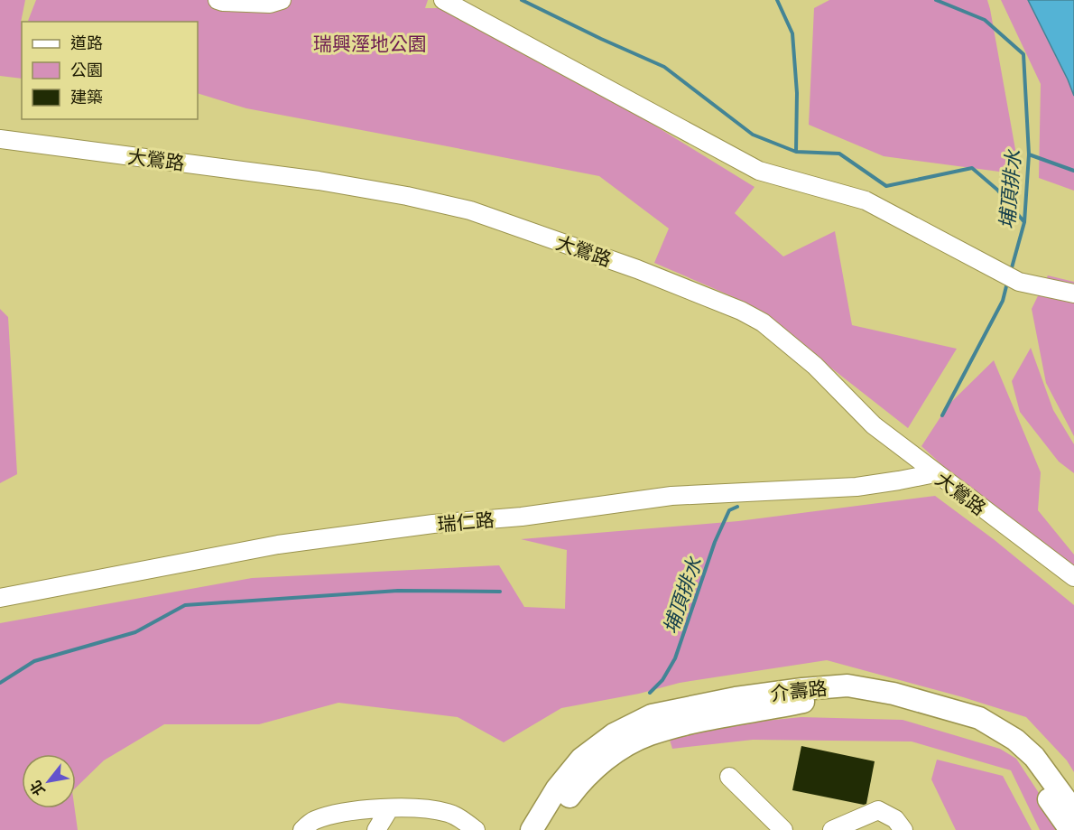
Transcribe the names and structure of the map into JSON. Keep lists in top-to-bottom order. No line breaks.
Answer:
{"streets":{"main road":["介壽路"],"street":["大鶯路","瑞仁路"]},"crossings":[["大鶯路","瑞仁路"]],"water":["埔頂排水"],"parks":["瑞興溼地公園"],"legend":["道路","公園","建築"],"north":"bottom left"}
